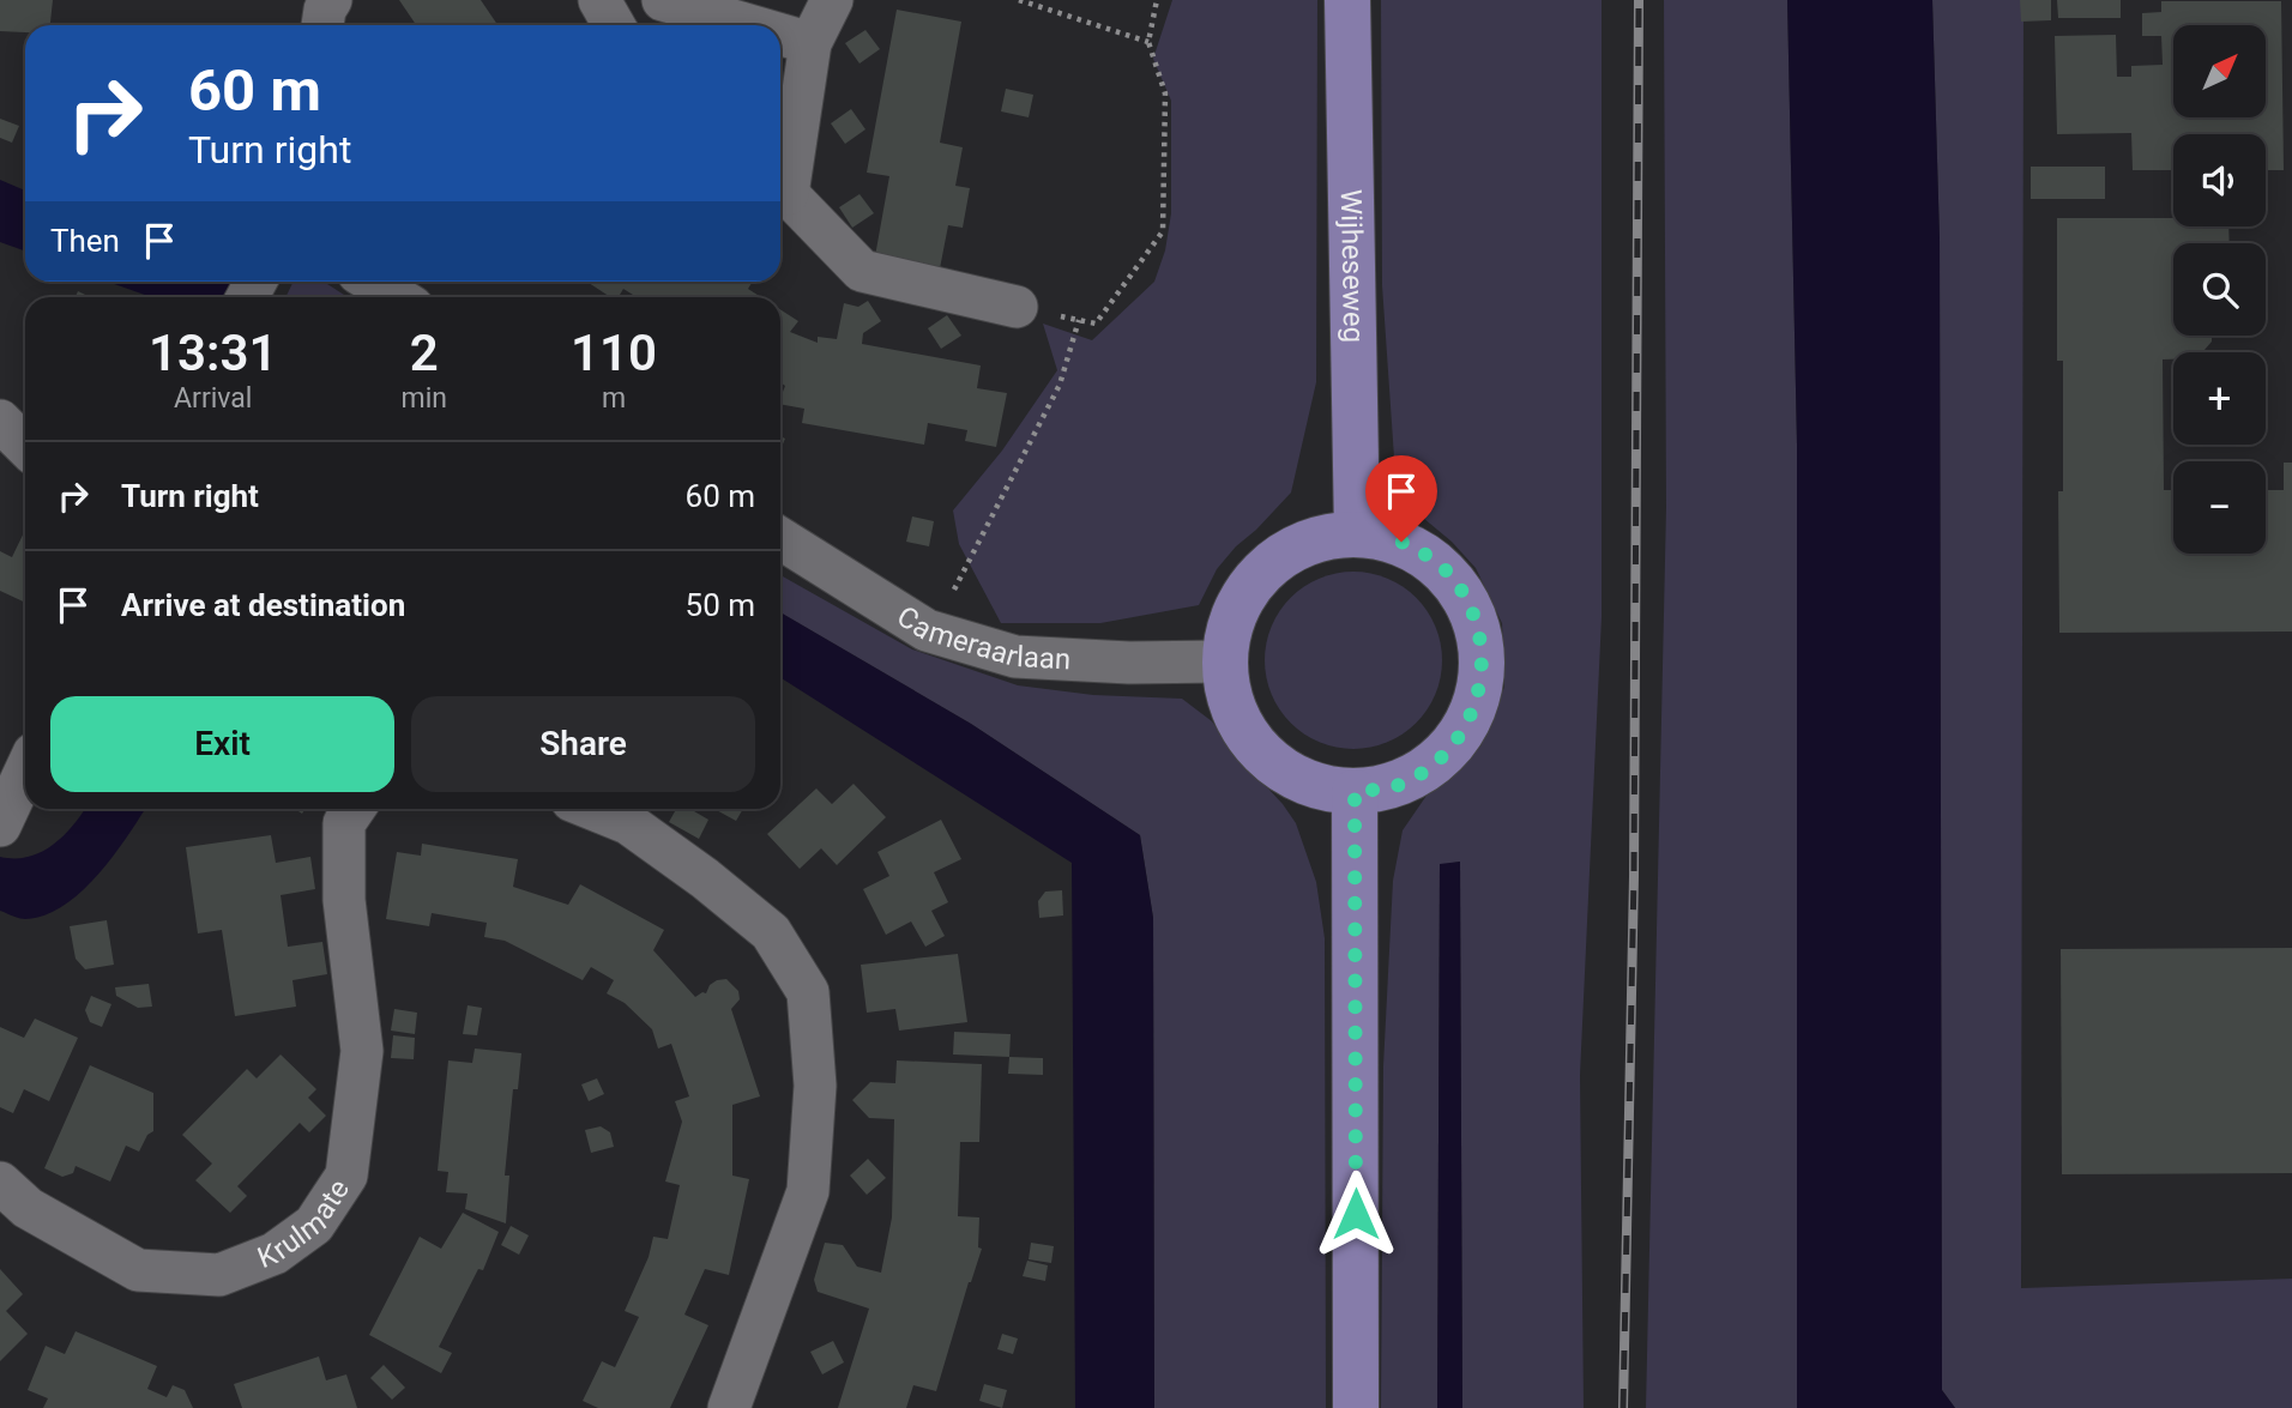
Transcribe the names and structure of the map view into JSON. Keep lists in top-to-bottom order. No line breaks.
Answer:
{"streets":{"main road":["Wijheseweg"],"street":["Cameraarlaan","Krulmate"]},"crossings":[["Wijheseweg","Cameraarlaan"]],"north":"top right","page":{"map_buttons":["+","−"],"turn":["60 m","Turn right"],"then":"Then","eta":["13:31","Arrival","2","min","110","m"],"list":[{"name":"Turn right","value":"60 m"},{"name":"Arrive at destination","value":"50 m"}],"buttons":["Exit","Share"]}}
